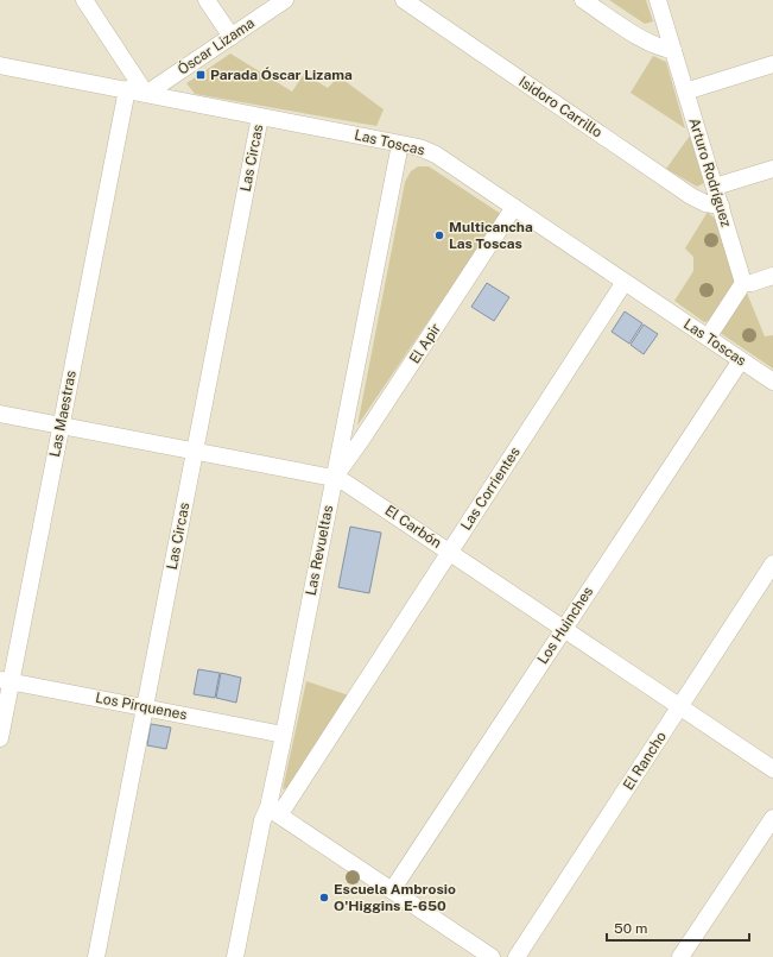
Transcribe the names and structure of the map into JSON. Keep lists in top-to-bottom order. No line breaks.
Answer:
{"streets":{"street":["Óscar Lizama","Isidoro Carrillo","Las Toscas","Las Circas","Arturo Rodríguez","El Apir","Las Maestras","Las Corrientes","El Carbón","Las Revueltas","Los Huinches","Los Pirquenes","El Rancho"]},"crossings":[["Óscar Lizama","Las Toscas"],["Isidoro Carrillo","Arturo Rodríguez"],["Las Toscas","Las Circas"],["Las Toscas","El Apir"],["Las Toscas","Las Maestras"],["Las Toscas","Las Corrientes"],["Las Toscas","Las Revueltas"],["Las Toscas","Los Huinches"],["Las Circas","El Carbón"],["Las Circas","Los Pirquenes"],["El Apir","El Carbón"],["El Apir","Las Revueltas"],["Las Maestras","El Carbón"],["Las Maestras","Los Pirquenes"],["Las Corrientes","El Carbón"],["Las Corrientes","Las Revueltas"],["El Carbón","Las Revueltas"],["El Carbón","Los Huinches"],["El Carbón","El Rancho"],["Las Revueltas","Los Pirquenes"]],"places":{"transit":["Parada Óscar Lizama"],"other":["Multicancha Las Toscas","Escuela Ambrosio O'Higgins E-650"]},"scale_bar":"50 m"}
